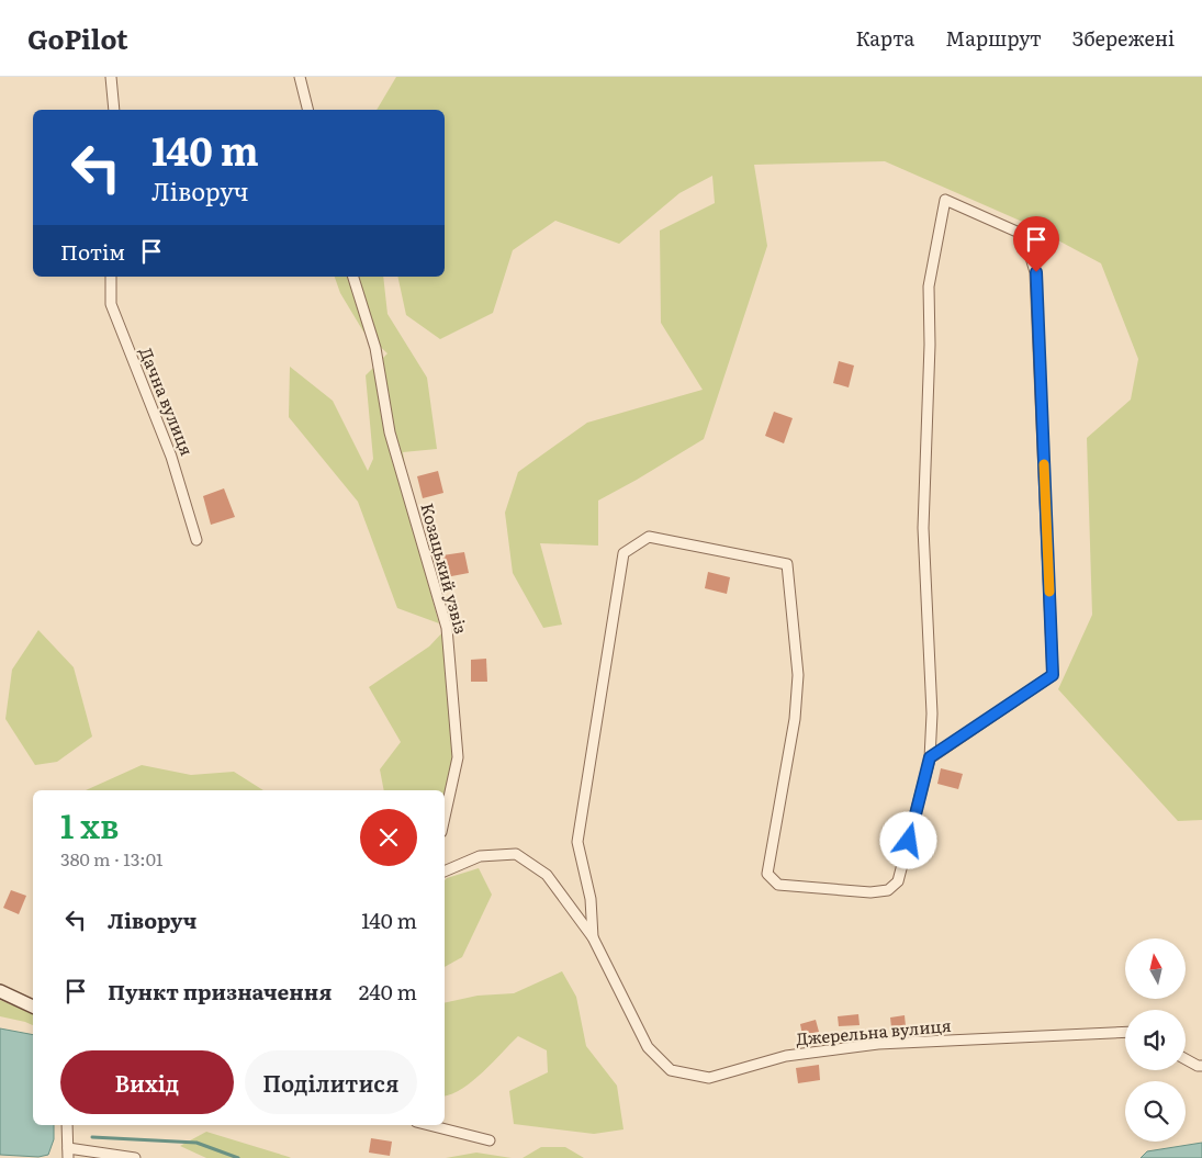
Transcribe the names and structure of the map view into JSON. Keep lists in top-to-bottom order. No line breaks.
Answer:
{"streets":{"street":["Дачна вулиця","Козацький узвіз","Джерельна вулиця"]},"north":"top","page":{"header":"GoPilot","nav":["Карта","Маршрут","Збережені"],"turn":["140 m","Ліворуч"],"then":"Потім","heading":["1 хв","380 m · 13:01"],"list":[{"name":"Ліворуч","value":"140 m"},{"name":"Пункт призначення","value":"240 m"}],"buttons":["Вихід","Поділитися"]}}
